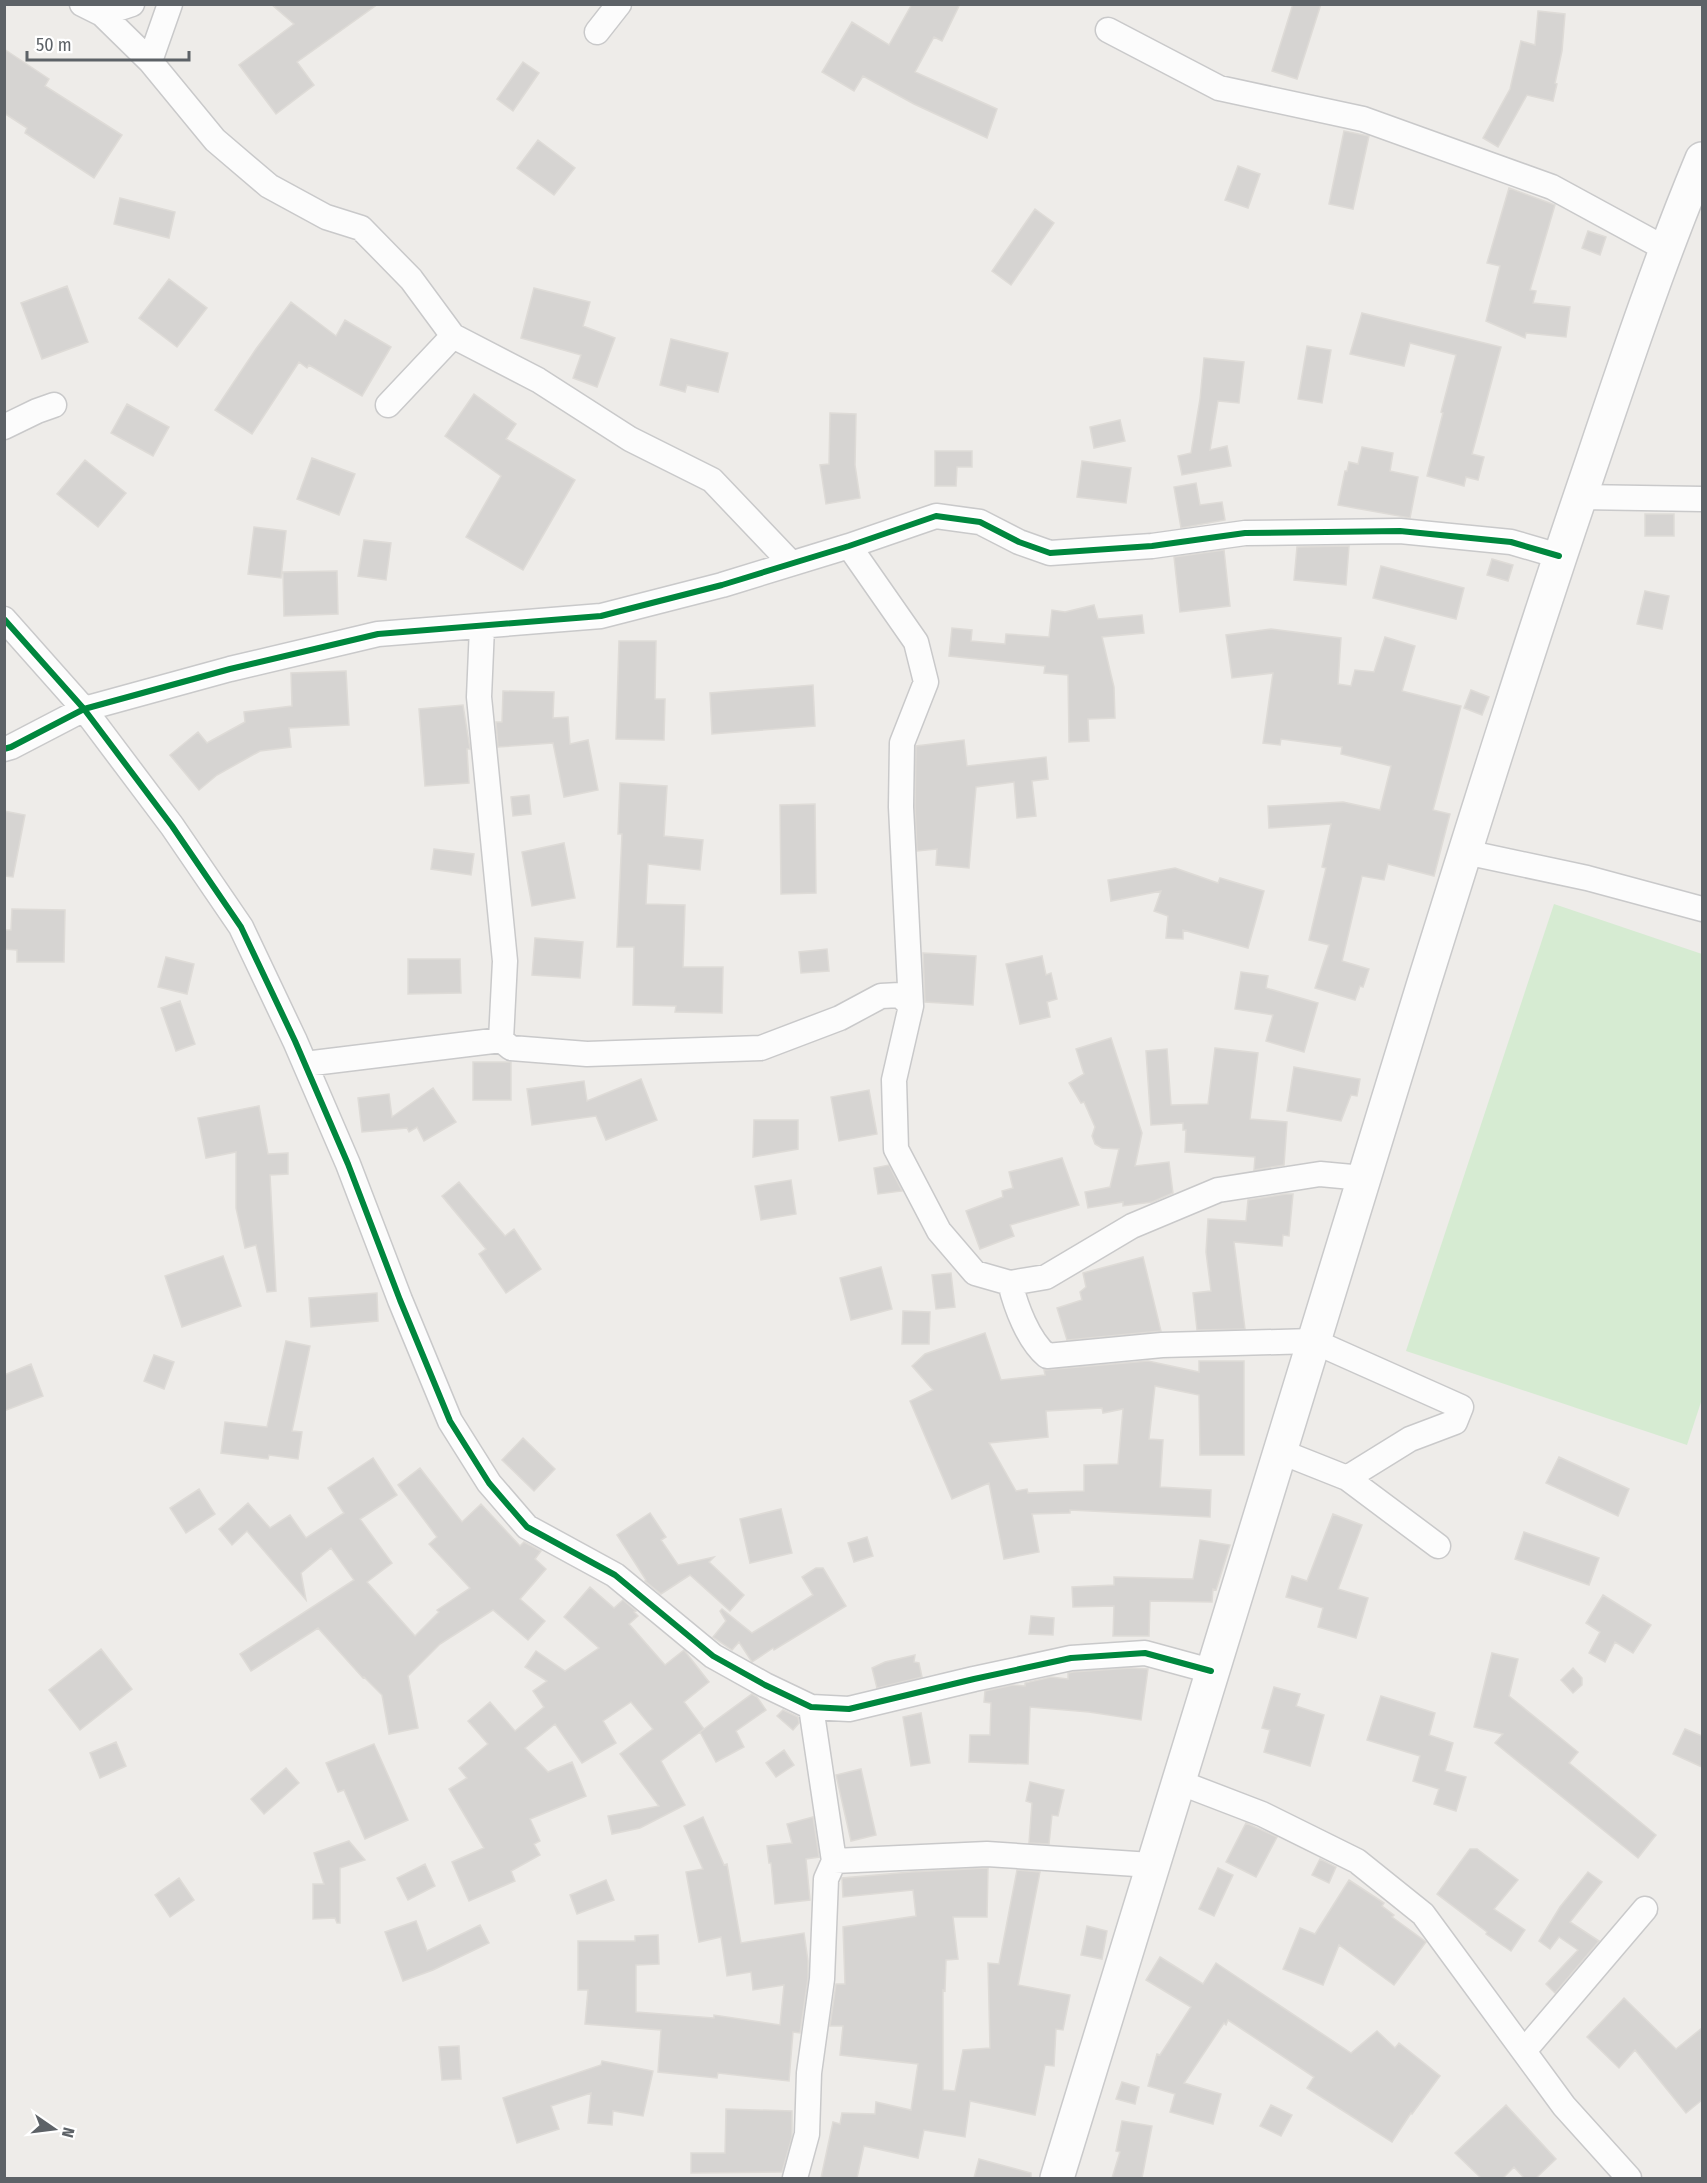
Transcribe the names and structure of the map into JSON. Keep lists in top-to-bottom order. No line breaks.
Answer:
{"scale_bar":"50 m","north":"right"}
